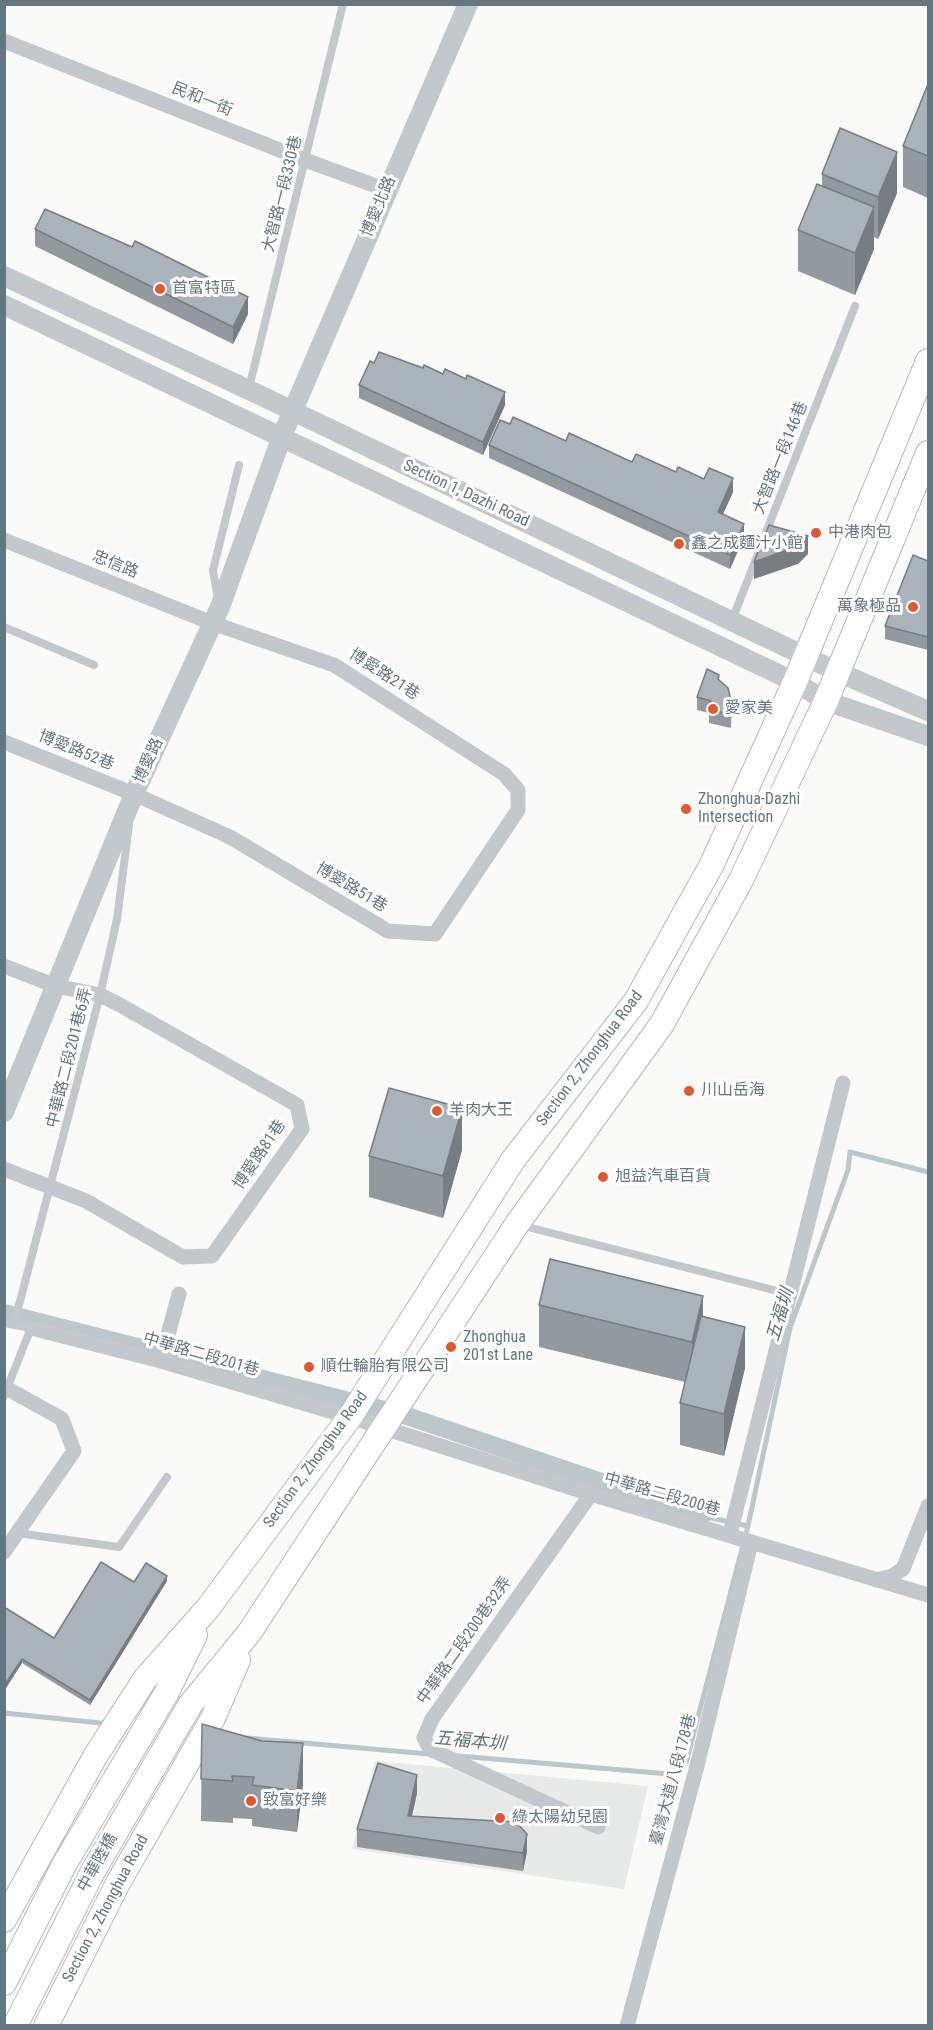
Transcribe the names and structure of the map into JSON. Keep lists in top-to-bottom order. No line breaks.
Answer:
{"streets":{"main road":["Section 2, Zhonghua Road","中華陸橋"],"street":["民和一街","博愛北路","Section 1, Dazhi Road","忠信路","博愛路21巷","博愛路52巷","博愛路","博愛路51巷","博愛路81巷","中華路二段201巷","中華路二段200巷","中華路二段200巷32弄","臺灣大道八段178巷"],"lane":["大智路一段330巷","大智路一段146巷","中華路二段201巷6弄"]},"crossings":[["民和一街","大智路一段330巷"],["民和一街","博愛北路"],["大智路一段330巷","Section 1, Dazhi Road"],["博愛北路","Section 1, Dazhi Road"],["博愛北路","博愛路"],["大智路一段146巷","Section 1, Dazhi Road"],["Section 1, Dazhi Road","博愛路"],["Section 1, Dazhi Road","Section 2, Zhonghua Road"],["忠信路","博愛路21巷"],["忠信路","博愛路"],["博愛路21巷","博愛路"],["博愛路21巷","博愛路51巷"],["博愛路52巷","博愛路"],["博愛路52巷","博愛路51巷"],["博愛路52巷","中華路二段201巷6弄"],["博愛路","博愛路51巷"],["博愛路","中華路二段201巷6弄"],["博愛路","博愛路81巷"],["博愛路51巷","中華路二段201巷6弄"],["中華路二段201巷6弄","博愛路81巷"],["中華路二段201巷6弄","中華路二段201巷"],["Section 2, Zhonghua Road","中華路二段201巷"],["Section 2, Zhonghua Road","中華路二段200巷"],["Section 2, Zhonghua Road","中華陸橋"],["中華路二段201巷","中華路二段200巷"],["中華路二段200巷","中華路二段200巷32弄"],["中華路二段200巷","臺灣大道八段178巷"]],"water":["五福圳","五福本圳"],"places":["首富特區","中港肉包","鑫之成麵汁小館","萬象極品","愛家美","Zhonghua-Dazhi Intersection","川山岳海","羊肉大王","旭益汽車百貨","Zhonghua 201st Lane","順仕輪胎有限公司","致富好樂","綠太陽幼兒園"]}
